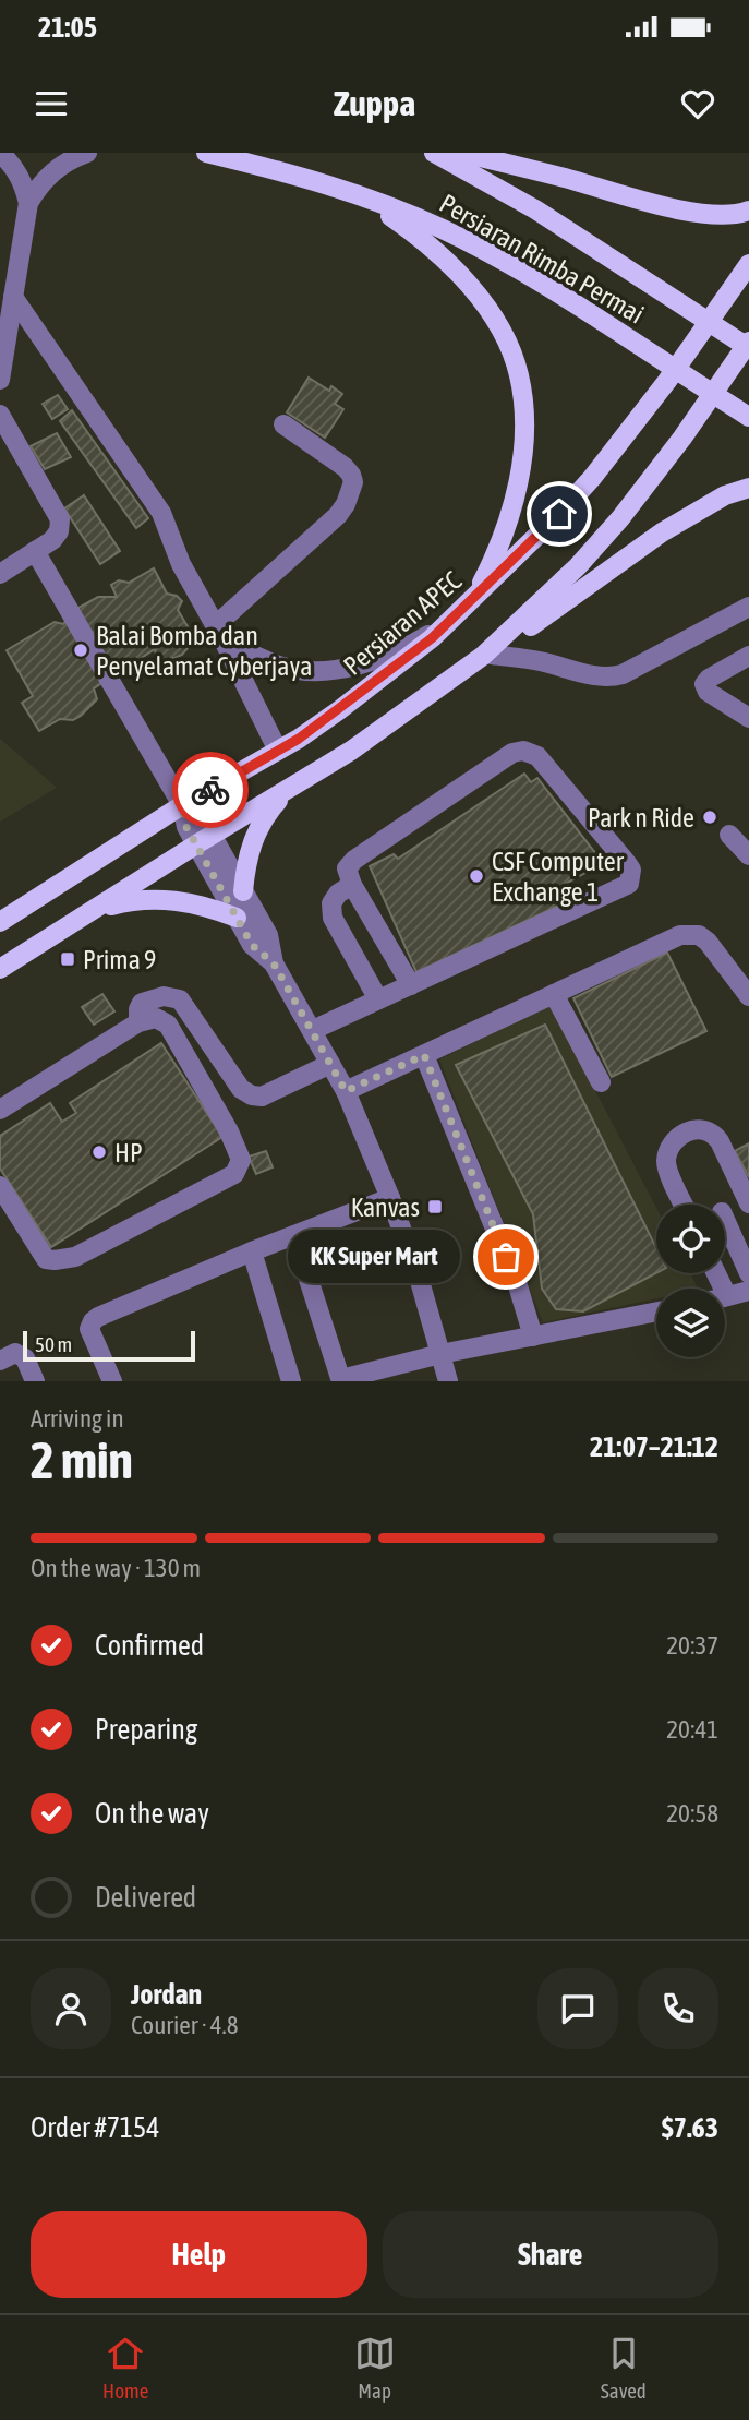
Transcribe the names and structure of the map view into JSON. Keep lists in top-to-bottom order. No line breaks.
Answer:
{"streets":{"main road":["Persiaran Rimba Permai","Persiaran APEC"]},"crossings":[["Persiaran Rimba Permai","Persiaran APEC"]],"places":{"other":["Balai Bomba dan Penyelamat Cyberjaya","Park n Ride","CSF Computer Exchange 1","HP","KK Super Mart"],"transit":["Prima 9","Kanvas"]},"scale_bar":"50 m","page":{"status":"21:05","header":"Zuppa","bubble":"KK Super Mart","scale":"50 m","heading":["2 min","Arriving in","21:07–21:12"],"panel":["Jordan","Courier · 4.8","Order #7154","$7.63"],"bar":"On the way · 130 m","list":[["Confirmed","20:37"],["Preparing","20:41"],["On the way","20:58"],"Delivered"],"buttons":["Help","Share"],"tabs":["Home","Map","Saved"]}}
